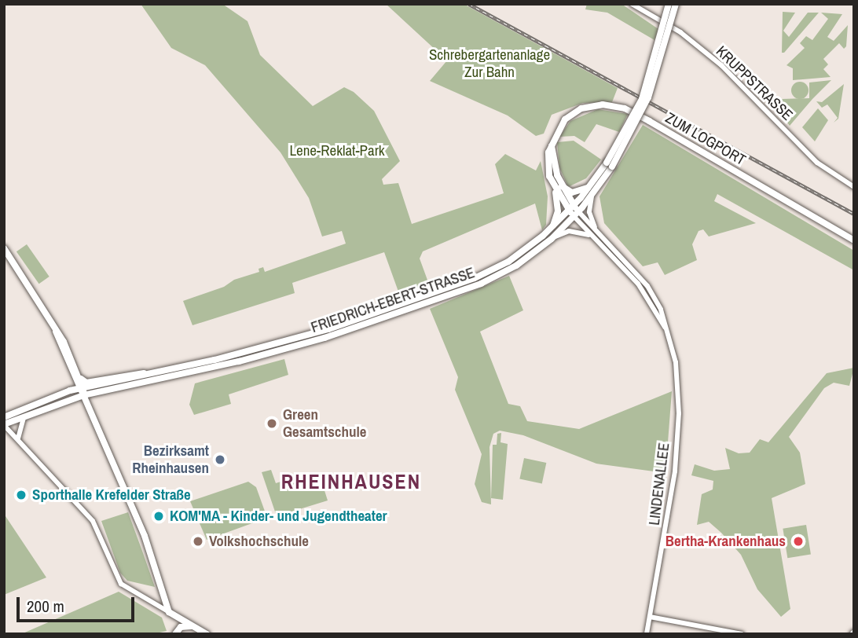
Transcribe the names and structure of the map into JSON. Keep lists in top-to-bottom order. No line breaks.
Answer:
{"streets":{"main road":["ZUM LOGPORT","FRIEDRICH-EBERT-STRASSE"],"street":["KRUPPSTRASSE","LINDENALLEE"]},"crossings":[["ZUM LOGPORT","FRIEDRICH-EBERT-STRASSE"],["ZUM LOGPORT","LINDENALLEE"],["FRIEDRICH-EBERT-STRASSE","LINDENALLEE"]],"districts":["RHEINHAUSEN"],"parks":["Schrebergartenanlage Zur Bahn","Lene-Reklat-Park"],"places":["Green Gesamtschule","Bezirksamt Rheinhausen","Sporthalle Krefelder Straße","KOM'MA - Kinder- und Jugendtheater","Volkshochschule","Bertha-Krankenhaus"],"scale_bar":"200 m"}
